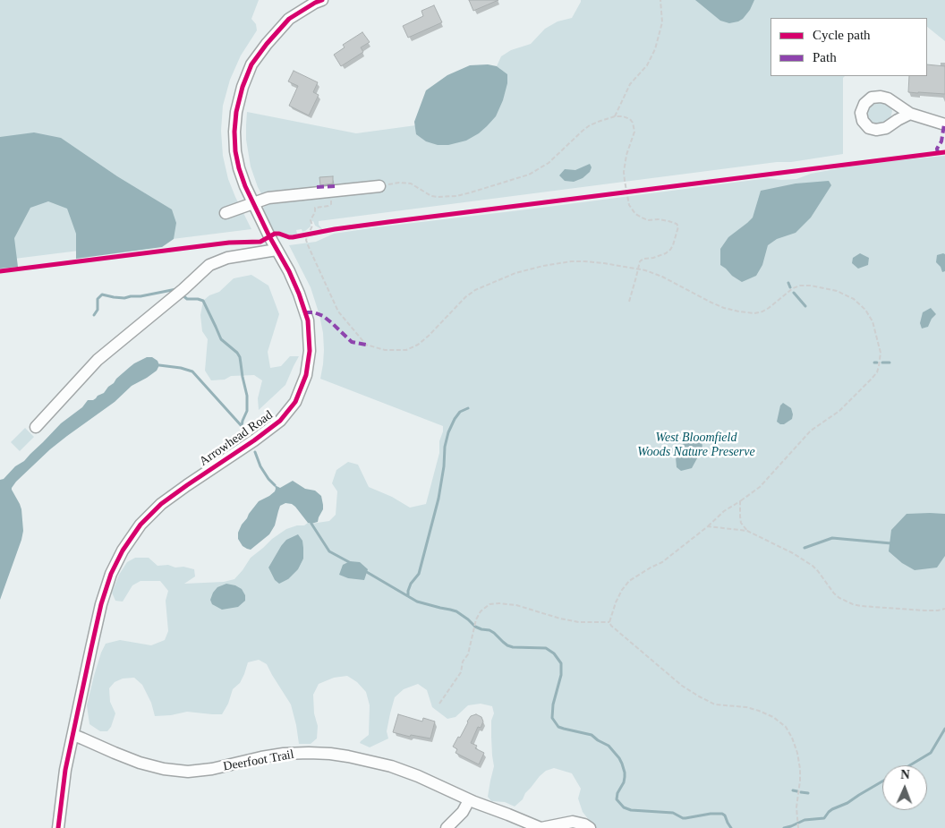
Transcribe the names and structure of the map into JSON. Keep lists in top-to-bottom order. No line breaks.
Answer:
{"streets":{"street":["Arrowhead Road","Deerfoot Trail"]},"crossings":[["Arrowhead Road","Deerfoot Trail"]],"parks":["West Bloomfield Woods Nature Preserve"],"legend":["Cycle path","Path"],"north":"top"}
